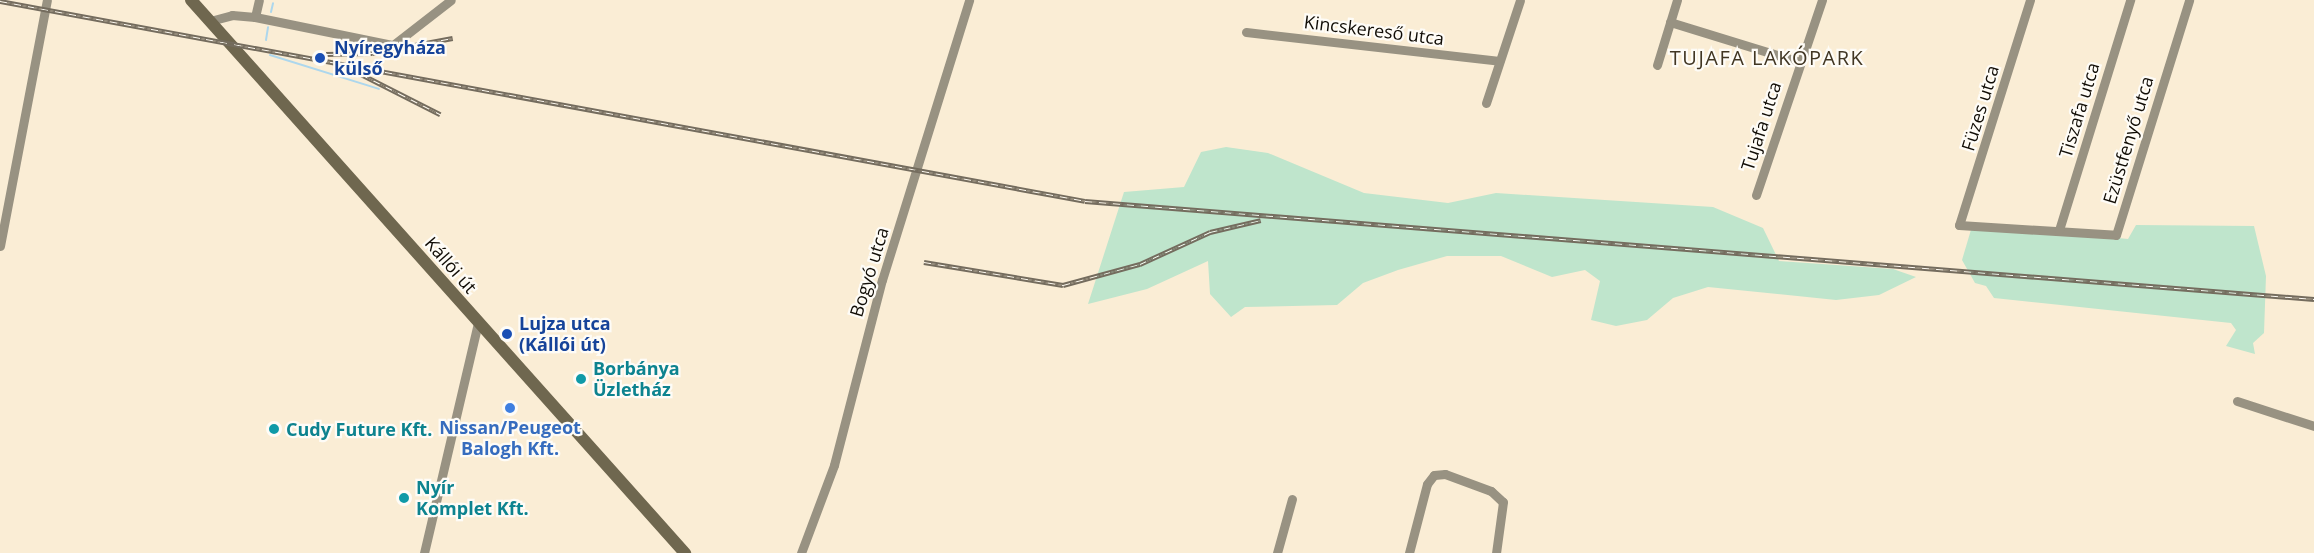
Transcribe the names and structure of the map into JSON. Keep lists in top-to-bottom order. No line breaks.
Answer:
{"streets":{"main road":["Kállói út"],"street":["Kincskereső utca","Füzes utca","Tiszafa utca","Tujafa utca","Ezüstfenyő utca","Bogyó utca"]},"crossings":[["Tiszafa utca","Ezüstfenyő utca"]],"districts":["TUJAFA LAKÓPARK"],"places":["Nyíregyháza külső","Lujza utca (Kállói út)","Borbánya Üzletház","Nissan/Peugeot Balogh Kft.","Cudy Future Kft.","Nyír Komplet Kft."]}
